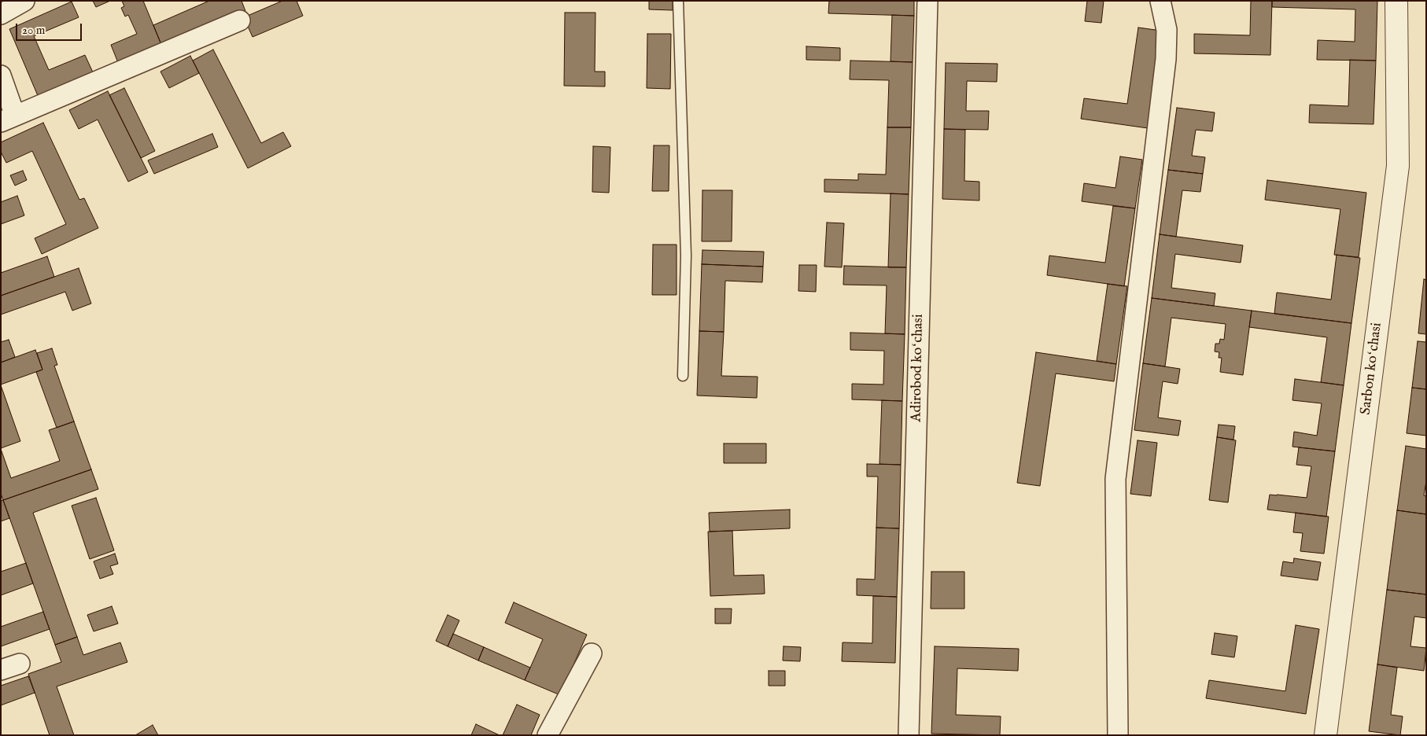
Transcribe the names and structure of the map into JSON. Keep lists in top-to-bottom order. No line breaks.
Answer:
{"streets":{"street":["Adirobod koʻchasi","Sarbon koʻchasi"]},"scale_bar":"20 m"}
